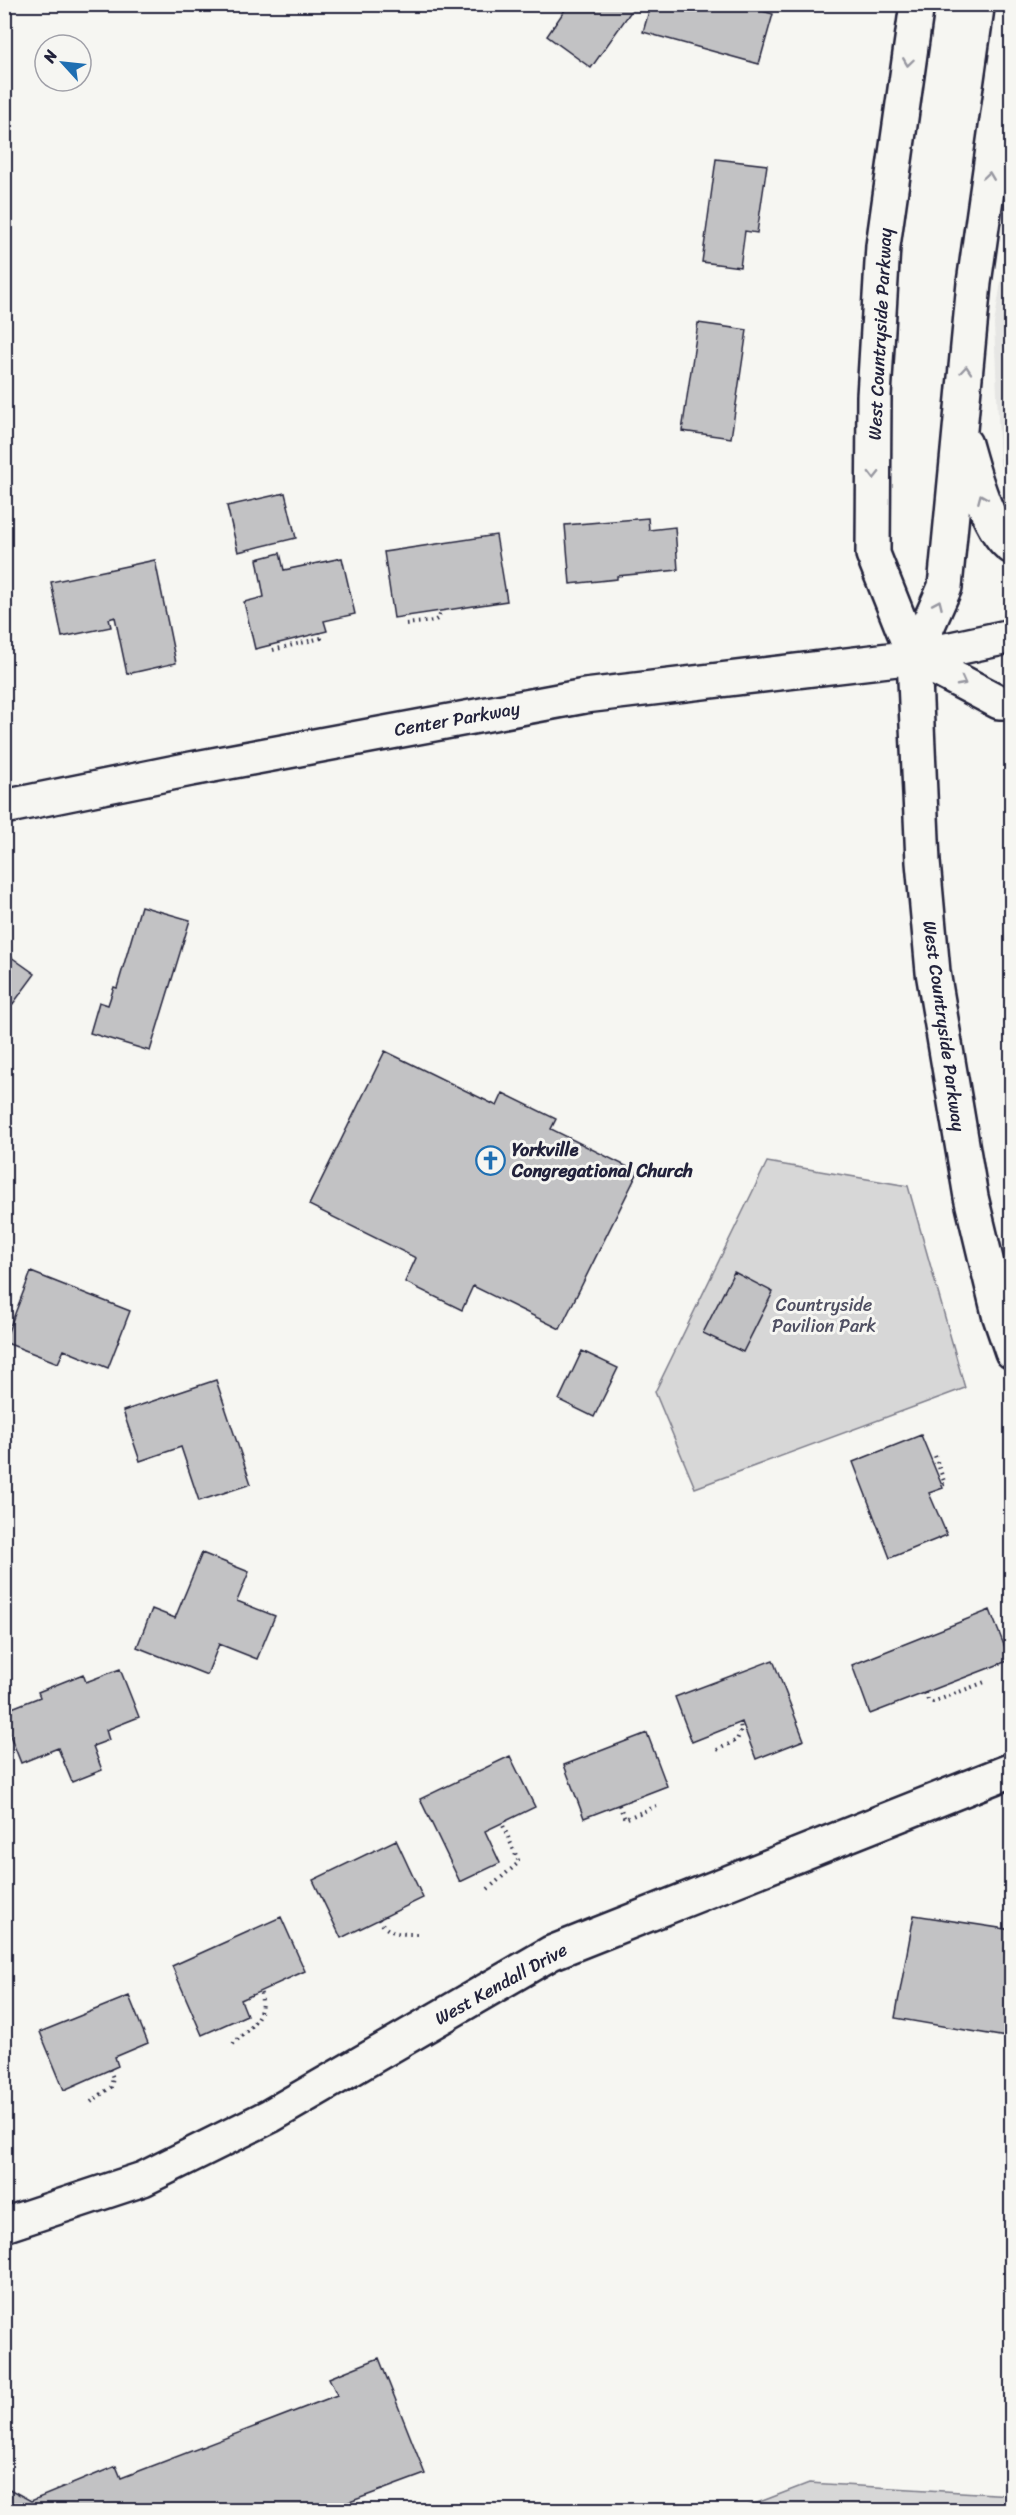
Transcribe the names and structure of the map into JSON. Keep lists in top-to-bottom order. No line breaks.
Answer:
{"streets":{"street":["West Countryside Parkway","Center Parkway","West Kendall Drive"]},"crossings":[["West Countryside Parkway","Center Parkway"]],"parks":["Countryside Pavilion Park"],"places":{"church":["Yorkville Congregational Church"]},"north":"top left"}
